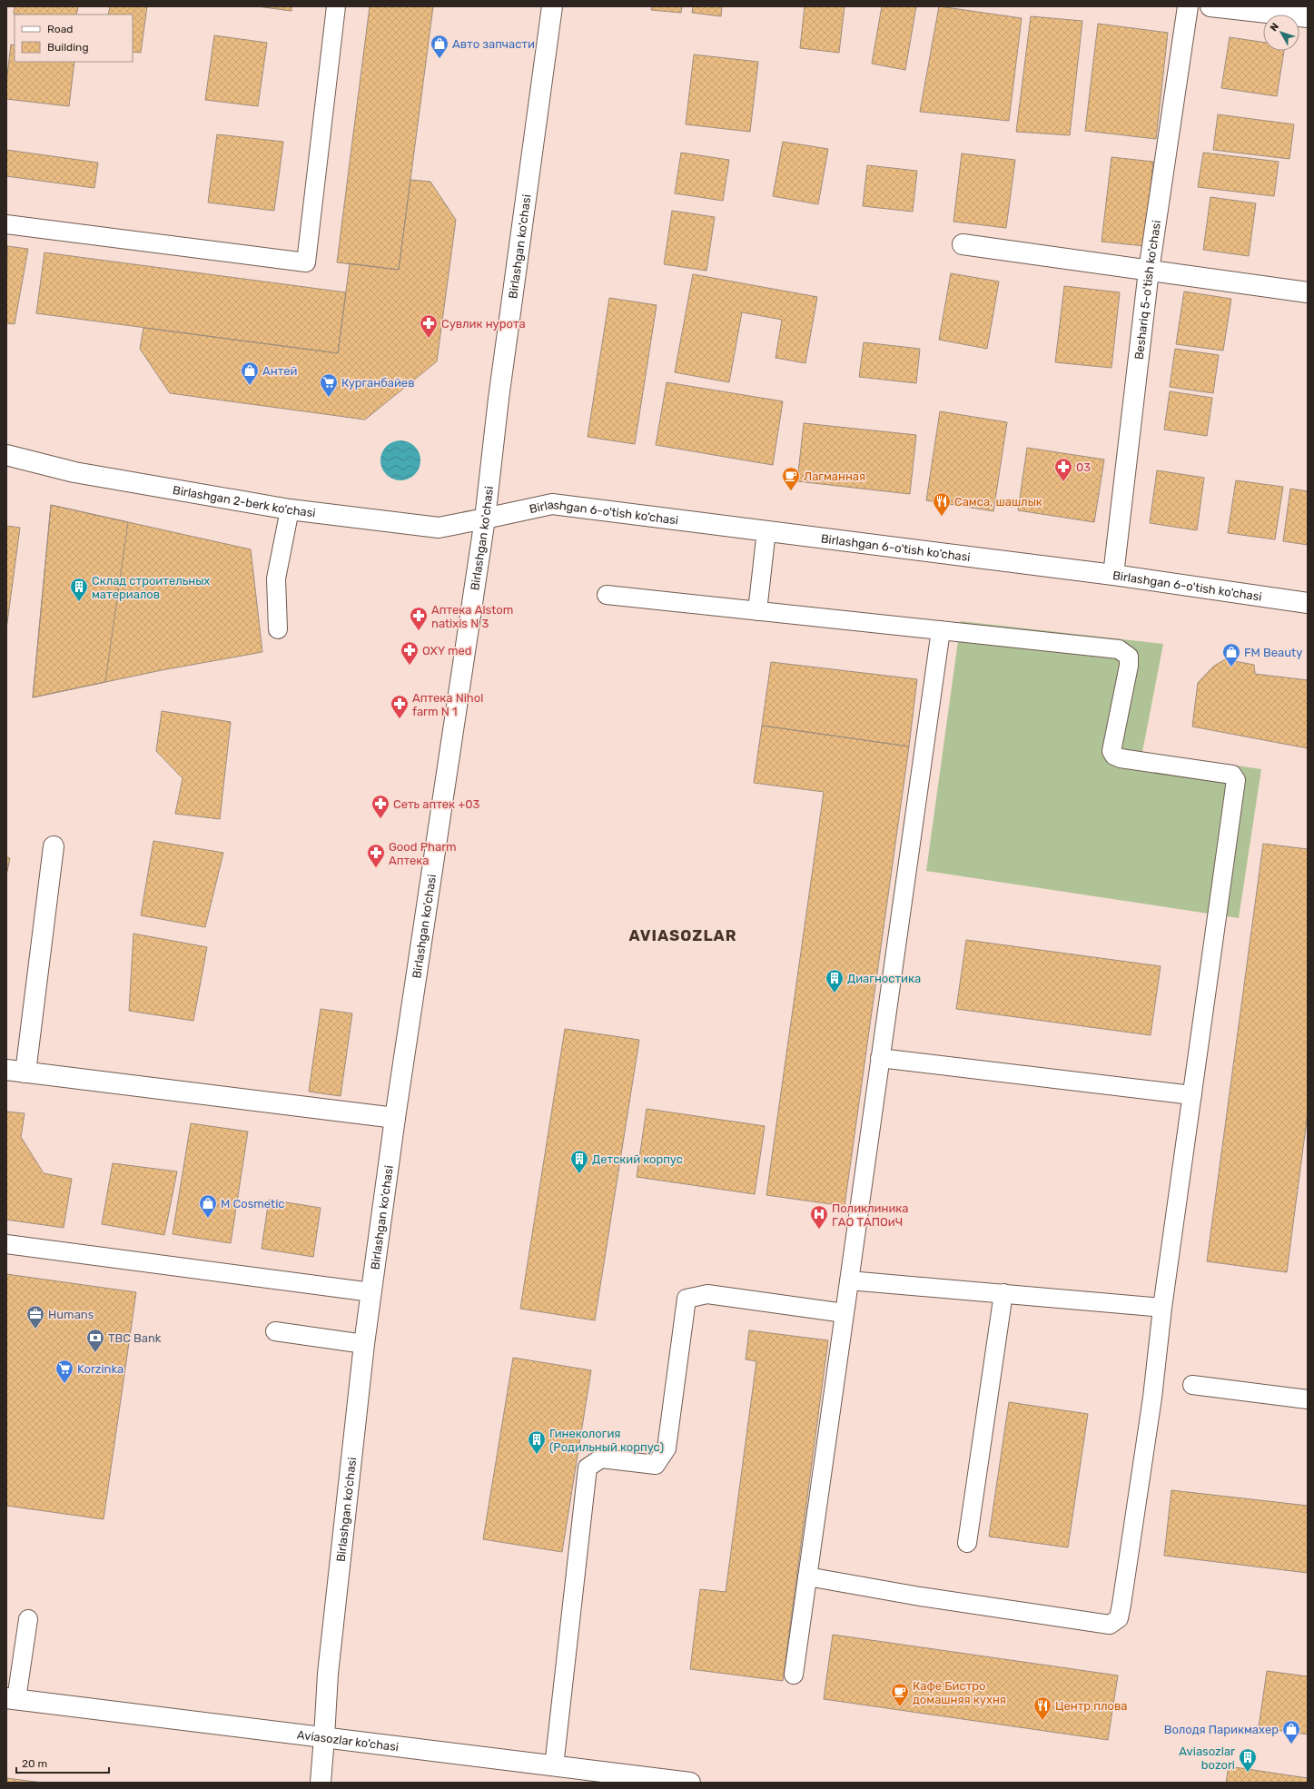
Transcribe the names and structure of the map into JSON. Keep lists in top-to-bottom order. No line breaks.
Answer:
{"streets":{"street":["Birlashgan ko'chasi","Beshariq 5-o'tish ko'chasi","Birlashgan 2-berk ko'chasi","Birlashgan 6-o'tish ko'chasi","Aviasozlar ko'chasi"]},"crossings":[["Birlashgan ko'chasi","Birlashgan 2-berk ko'chasi"],["Birlashgan ko'chasi","Birlashgan 6-o'tish ko'chasi"],["Birlashgan ko'chasi","Aviasozlar ko'chasi"],["Beshariq 5-o'tish ko'chasi","Birlashgan 6-o'tish ko'chasi"],["Birlashgan 2-berk ko'chasi","Birlashgan 6-o'tish ko'chasi"]],"districts":["AVIASOZLAR"],"places":{"shop":["Авто запчасти","Антей","FM Beauty","M Cosmetic","Володя Парикмахер"],"pharmacy":["Сувлик нурота","03","Аптека Alstom natixis N 3","OXY med","Аптека Nihol farm N 1","Сеть аптек +03","Good Pharm Аптека"],"supermarket":["Курганбайев","Korzinka"],"cafe":["Лагманная","Кафе Бистро домашняя кухня"],"restaurant":["Самса, шашлык","Центр плова"],"building":["Склад строительных материалов","Диагностика","Детский корпус","Гинекология (Родильный корпус)","Aviasozlar bozori"],"hospital":["Поликлиника ГАО ТАПОиЧ"],"office":["Humans"],"bank":["TBC Bank"]},"legend":["Road","Building"],"scale_bar":"20 m","north":"top left"}
